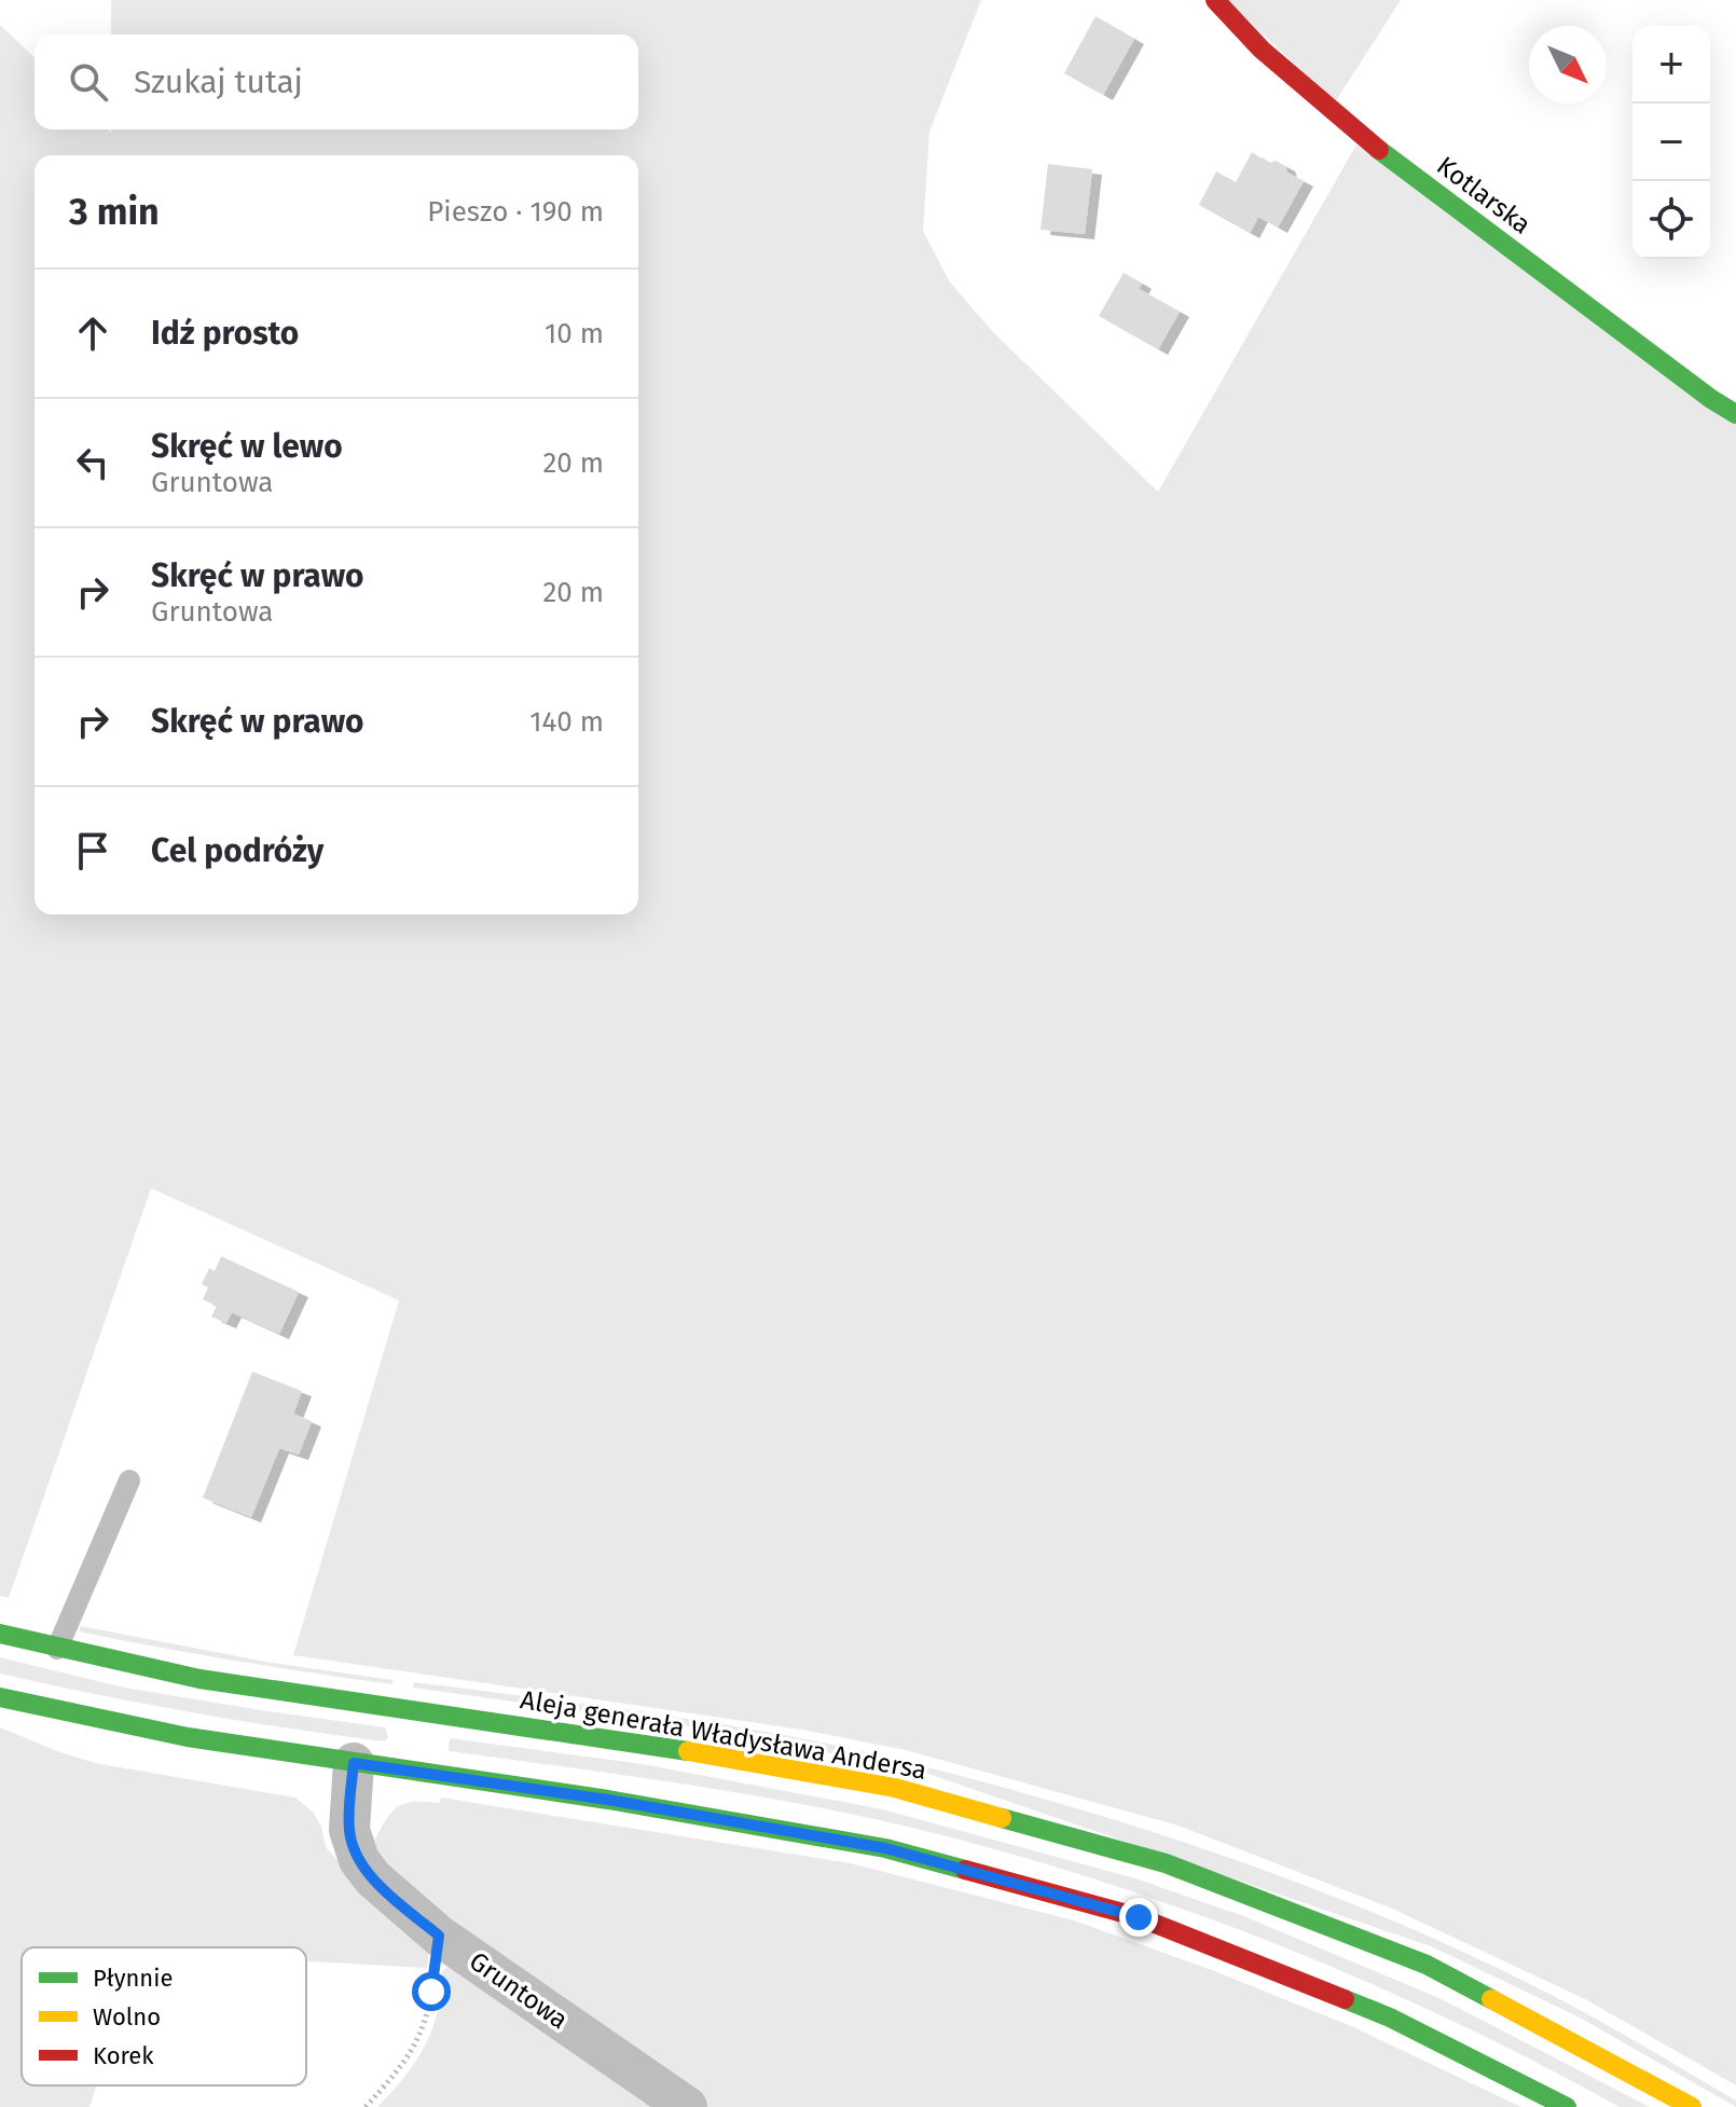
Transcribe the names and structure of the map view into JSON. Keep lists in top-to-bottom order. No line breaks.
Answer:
{"streets":{"main road":["Kotlarska","Aleja generała Władysława Andersa"],"street":["Gruntowa"]},"legend":["Płynnie","Wolno","Korek"],"north":"bottom right","page":{"map_buttons":["+","−"],"search":"Szukaj tutaj","heading":["3 min","Pieszo · 190 m"],"list":[["Idź prosto","10 m"],["Skręć w lewo","Gruntowa","20 m"],["Skręć w prawo","Gruntowa","20 m"],["Skręć w prawo","140 m"],"Cel podróży"]}}
